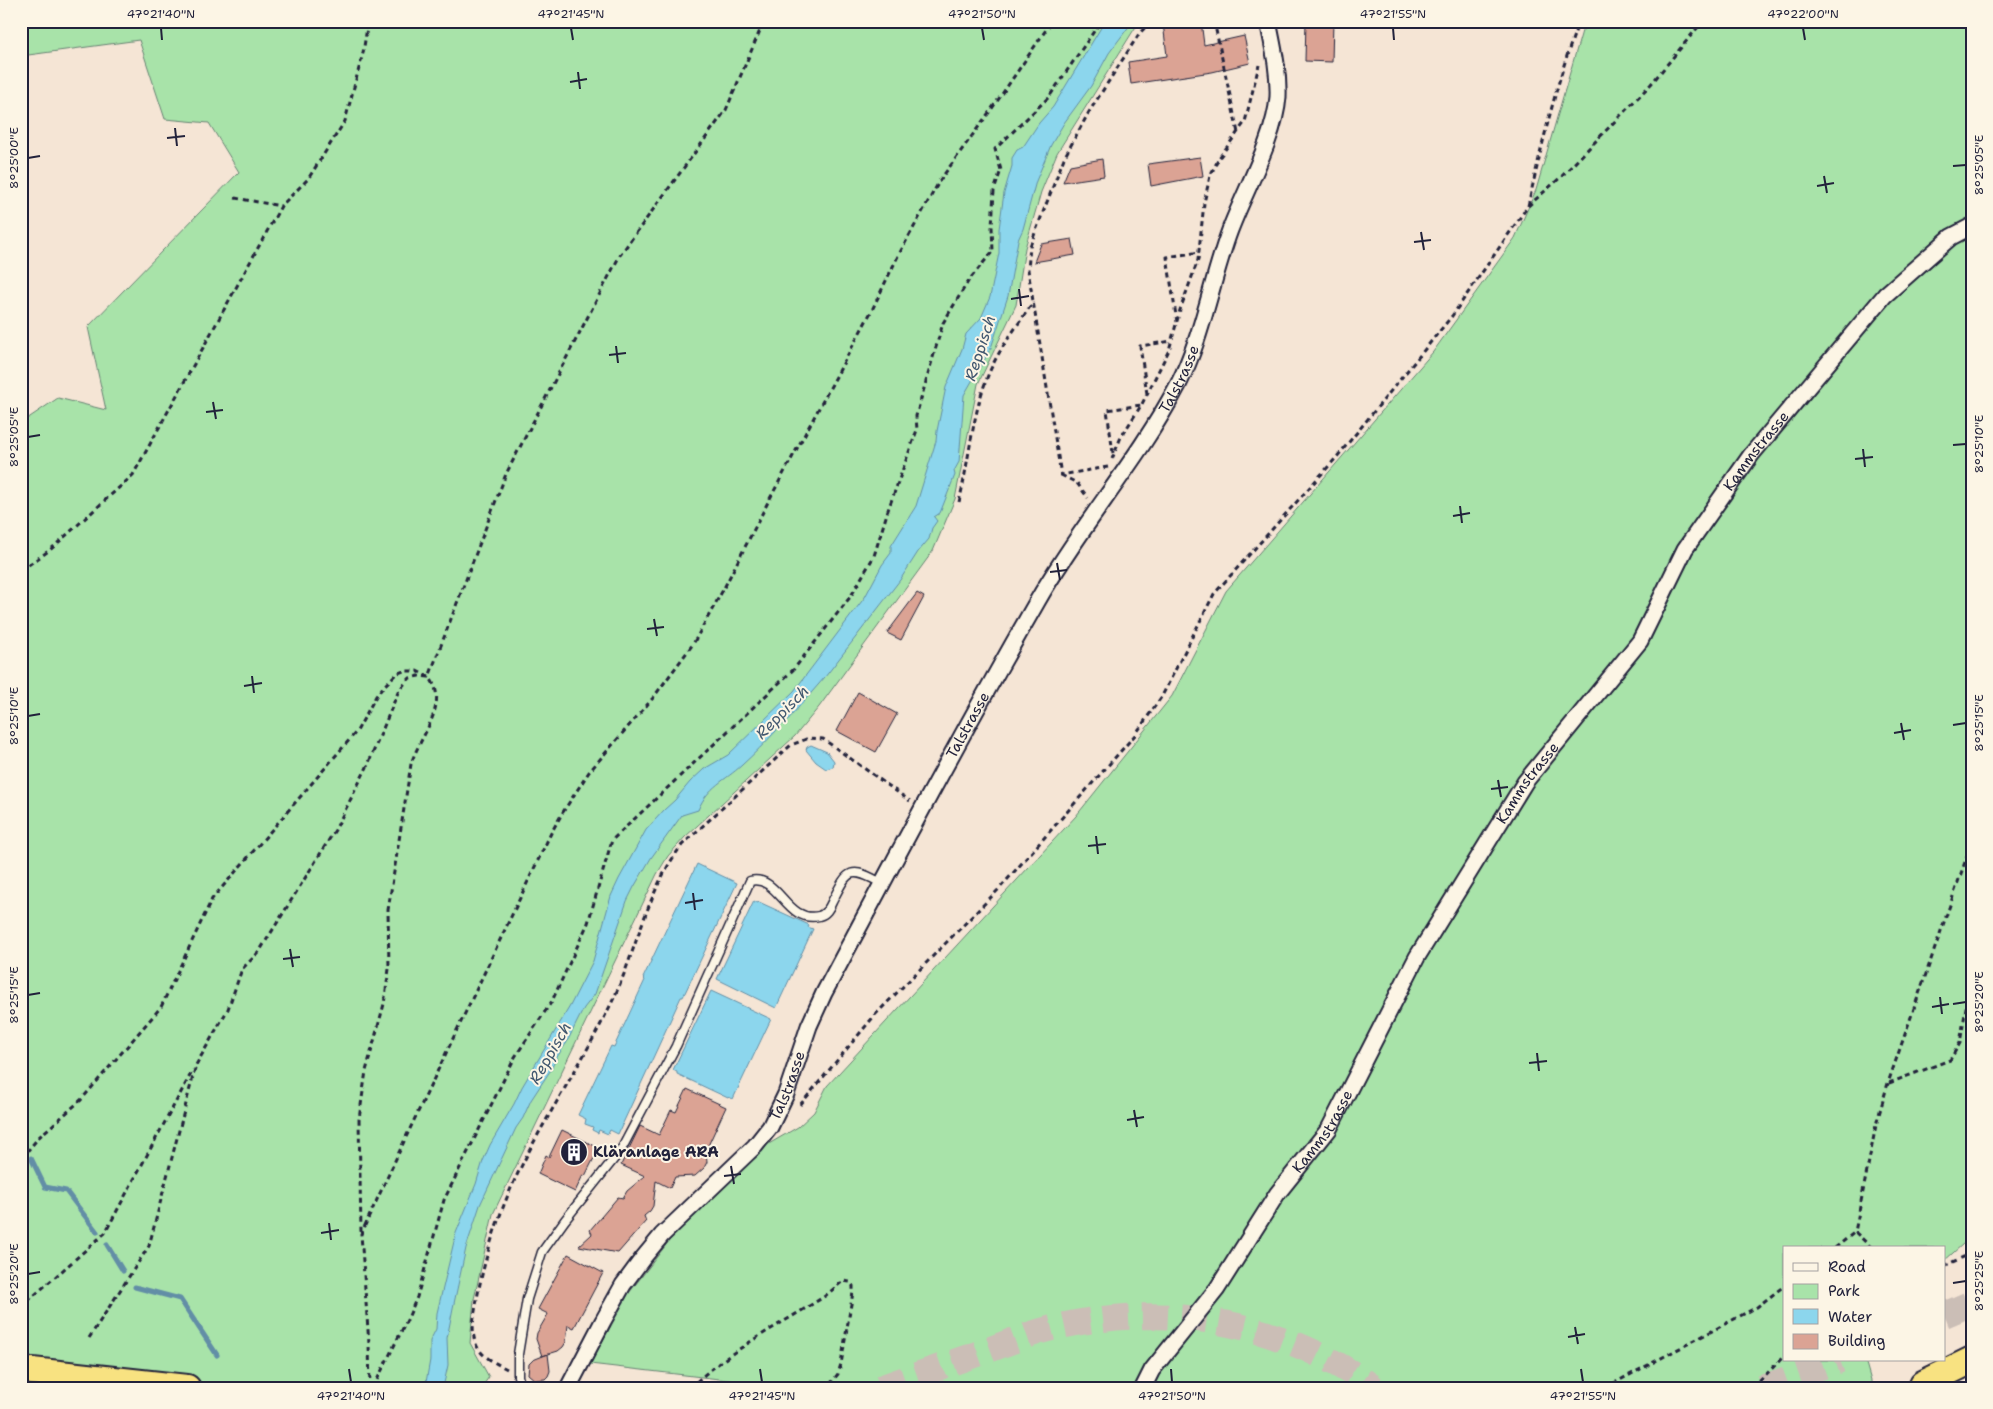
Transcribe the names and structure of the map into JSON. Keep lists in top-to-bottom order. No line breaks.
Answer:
{"streets":{"street":["Talstrasse","Kammstrasse"]},"water":["Reppisch"],"places":{"building":["Kläranlage ARA"]},"legend":["Road","Park","Water","Building"],"coordinates":["47°21'40\"N","47°21'45\"N","47°21'50\"N","47°21'55\"N","47°22'00\"N","8°25'00\"E","8°25'05\"E","8°25'10\"E","8°25'15\"E","8°25'20\"E","8°25'25\"E"]}
